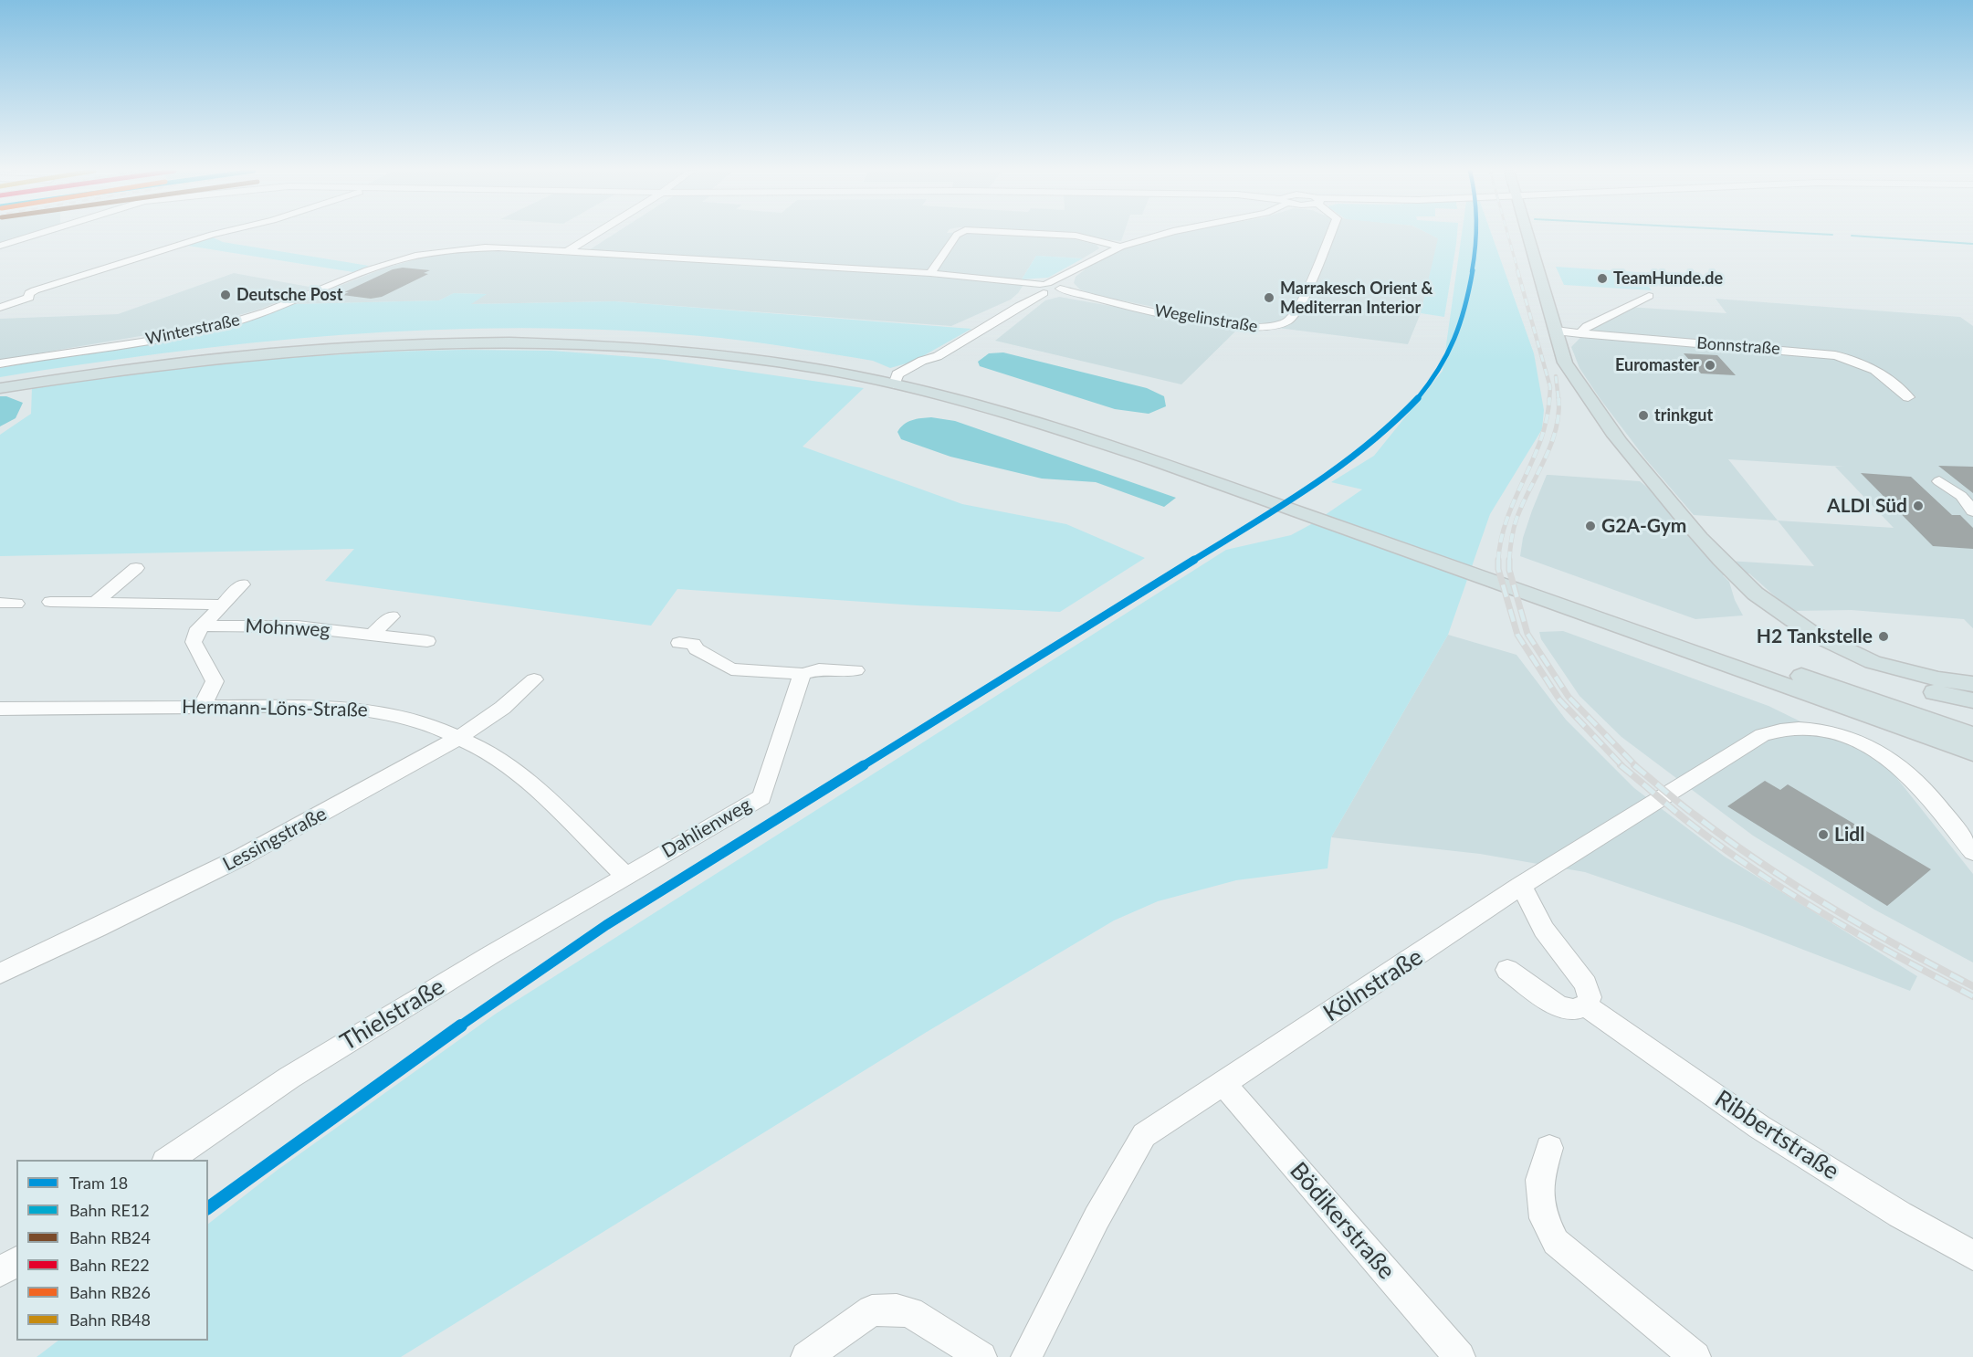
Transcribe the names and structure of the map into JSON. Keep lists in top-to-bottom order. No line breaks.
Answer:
{"streets":{"street":["Wegelinstraße","Winterstraße","Bonnstraße","Mohnweg","Hermann-Löns-Straße","Dahlienweg","Lessingstraße","Kölnstraße","Thielstraße","Ribbertstraße","Bödikerstraße"]},"crossings":[["Wegelinstraße","Winterstraße"],["Hermann-Löns-Straße","Dahlienweg"],["Hermann-Löns-Straße","Lessingstraße"],["Hermann-Löns-Straße","Thielstraße"],["Dahlienweg","Thielstraße"],["Kölnstraße","Bödikerstraße"]],"places":["TeamHunde.de","Deutsche Post","Marrakesch Orient & Mediterran Interior","Euromaster","trinkgut","ALDI Süd","G2A-Gym","H2 Tankstelle","Lidl"],"lines":["tram line 18"],"legend":["Tram 18","Bahn RE12","Bahn RB24","Bahn RE22","Bahn RB26","Bahn RB48"]}
